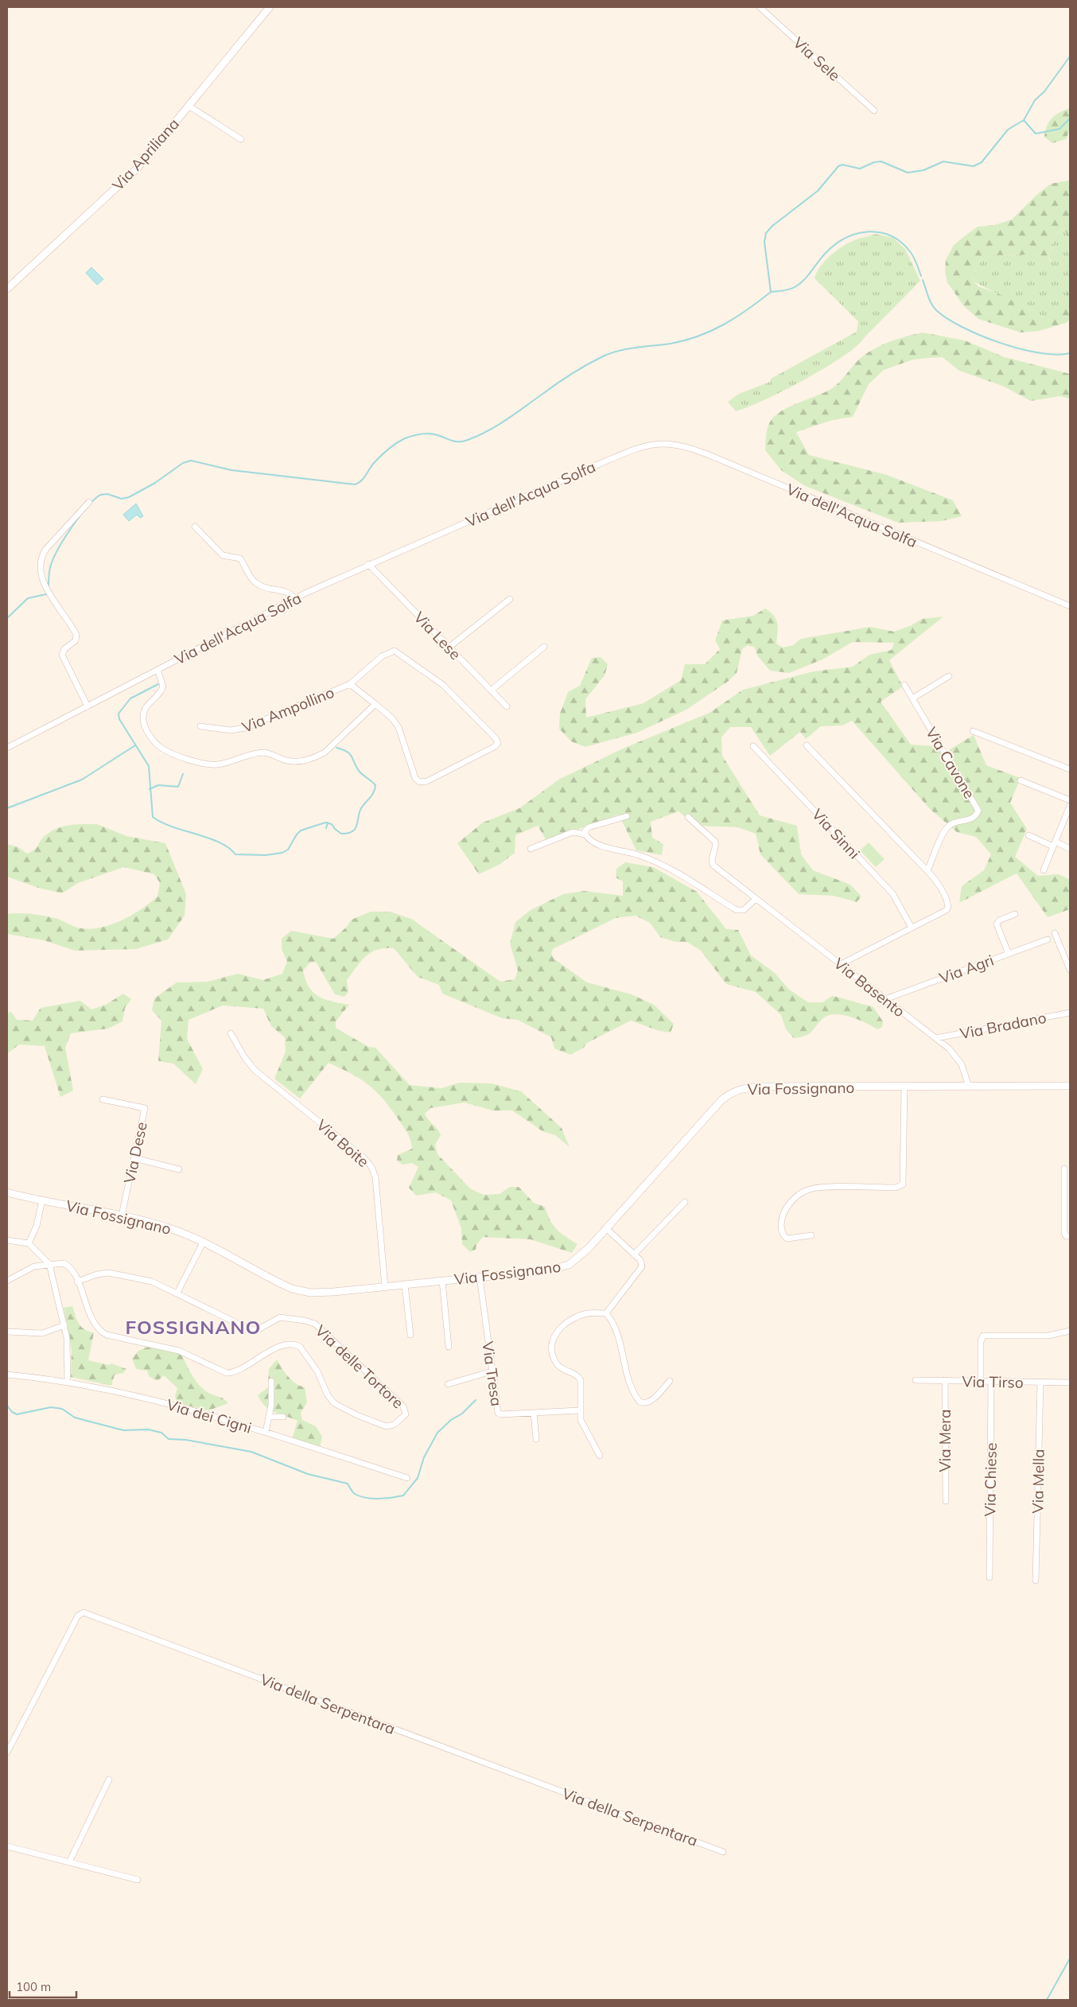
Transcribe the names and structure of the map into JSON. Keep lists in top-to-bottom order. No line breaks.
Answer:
{"streets":{"street":["Via Sele","Via Apriliana","Via dell'Acqua Solfa","Via Lese","Via Ampollino","Via Cavone","Via Sinni","Via Agri","Via Basento","Via Bradano","Via Fossignano","Via Boite","Via Dese","Via delle Tortore","Via Tresa","Via Tirso","Via dei Cigni","Via Mera","Via Chiese","Via Mella","Via della Serpentara"]},"crossings":[["Via dell'Acqua Solfa","Via Lese"],["Via dell'Acqua Solfa","Via Ampollino"],["Via Agri","Via Basento"],["Via Basento","Via Bradano"],["Via Basento","Via Fossignano"],["Via Fossignano","Via Boite"],["Via Fossignano","Via Dese"],["Via Fossignano","Via Tresa"],["Via Tirso","Via Mera"],["Via Tirso","Via Chiese"],["Via Tirso","Via Mella"]],"districts":["FOSSIGNANO"],"scale_bar":"100 m"}
